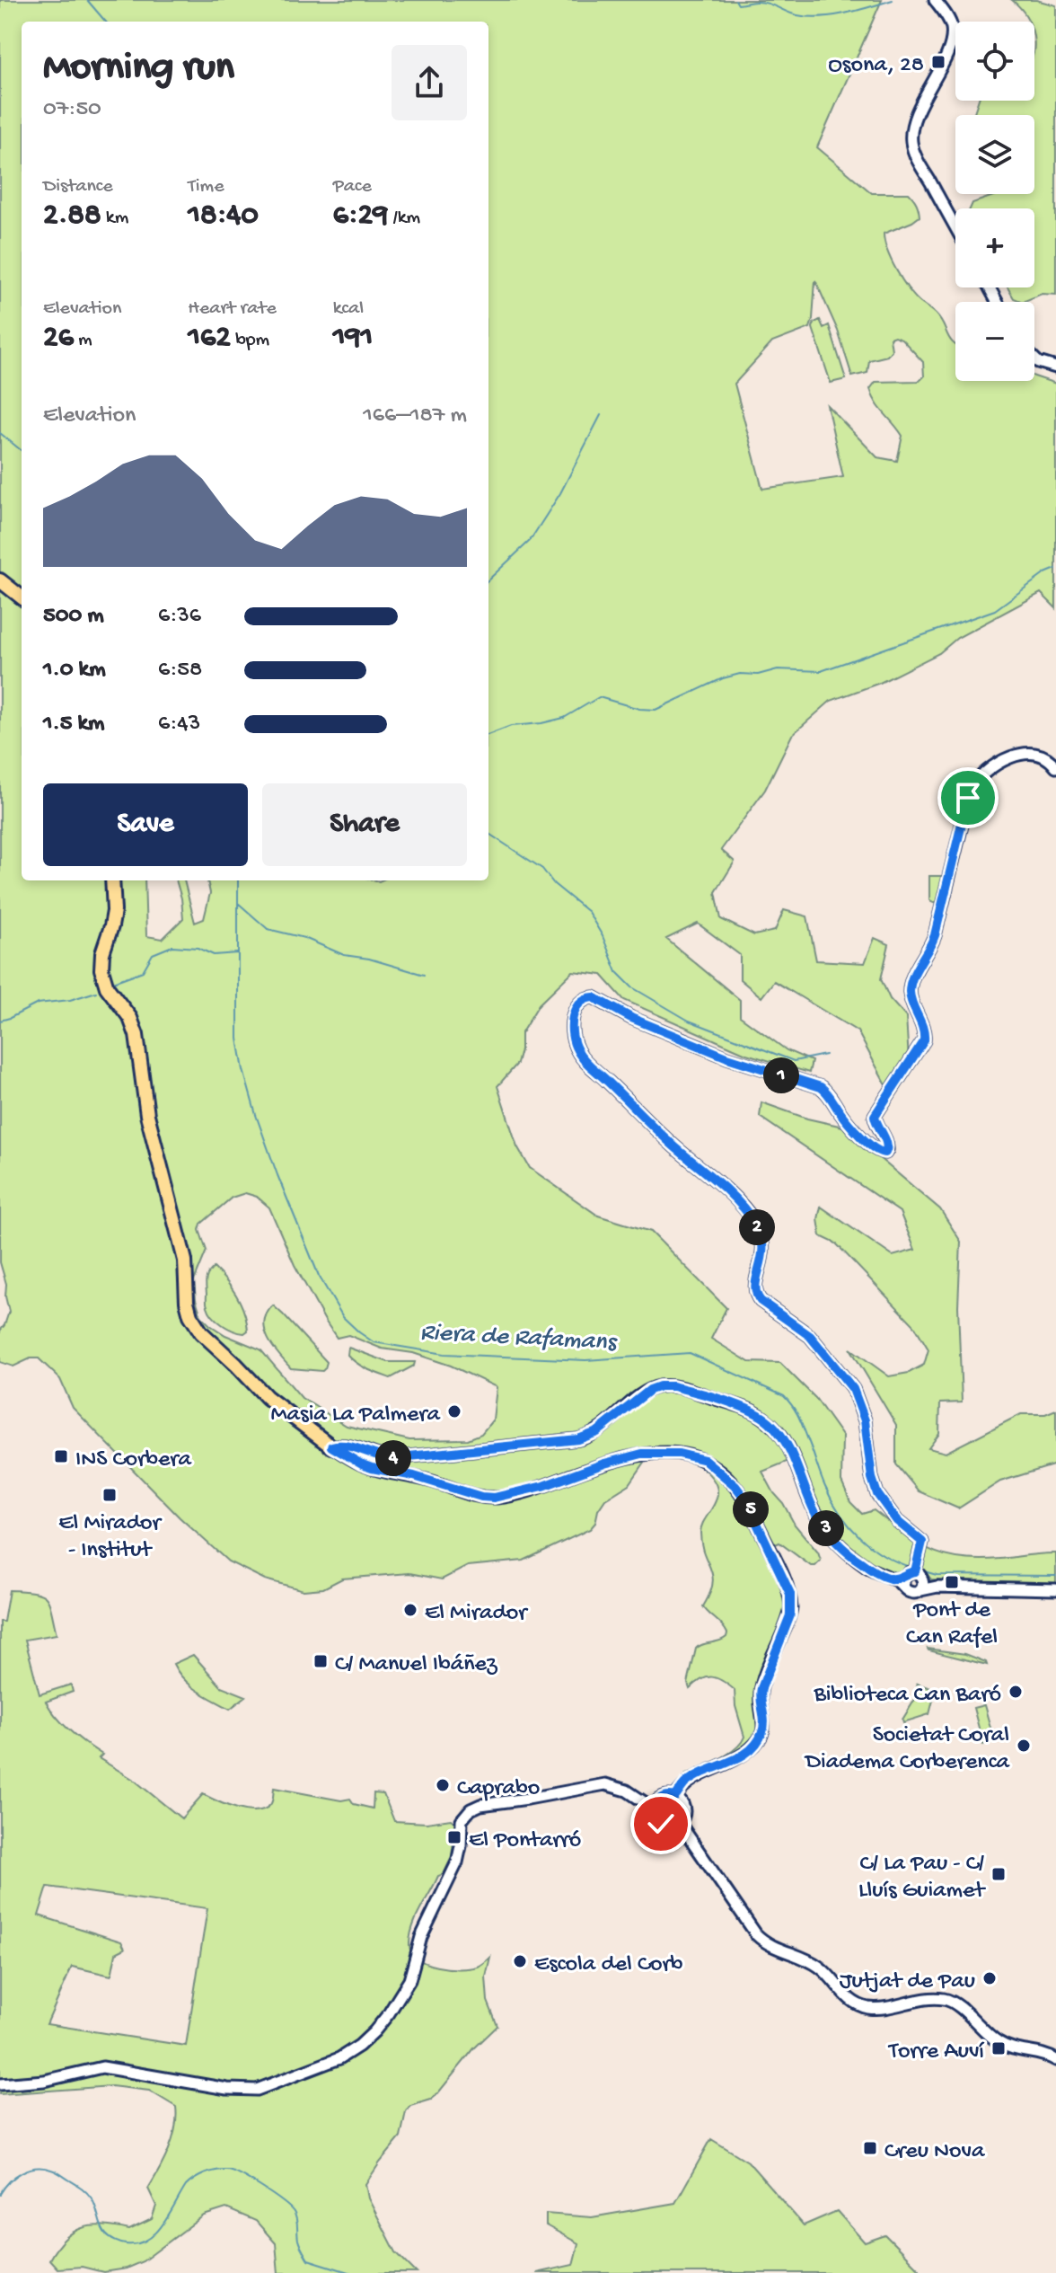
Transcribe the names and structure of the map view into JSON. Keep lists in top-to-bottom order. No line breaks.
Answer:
{"water":["Riera de Rafamans"],"places":{"transit":["Osona, 28","INS Corbera","El Mirador - Institut","Pont de Can Rafel","C/ Manuel Ibáñez","El Pontarró","C/ La Pau - C/ Lluís Guiamet","Torre Auví","Creu Nova"],"other":["Masia La Palmera","El Mirador","Biblioteca Can Baró","Societat Coral Diadema Corberenca","Caprabo","Escola del Corb","Jutjat de Pau"]},"page":{"map_buttons":["+","−"],"heading":["Morning run","07:50"],"stats":[["Distance","2.88 km"],["Time","18:40"],["Pace","6:29 /km"],["Elevation","26 m"],["Heart rate","162 bpm"],["kcal","191"]],"chart":["Elevation","166–187 m"],"list":[{"name":"500 m","note":"6:36"},{"name":"1.0 km","note":"6:58"},{"name":"1.5 km","note":"6:43"}],"buttons":["Save","Share"],"pins":["1","2","4","5","3"]}}
